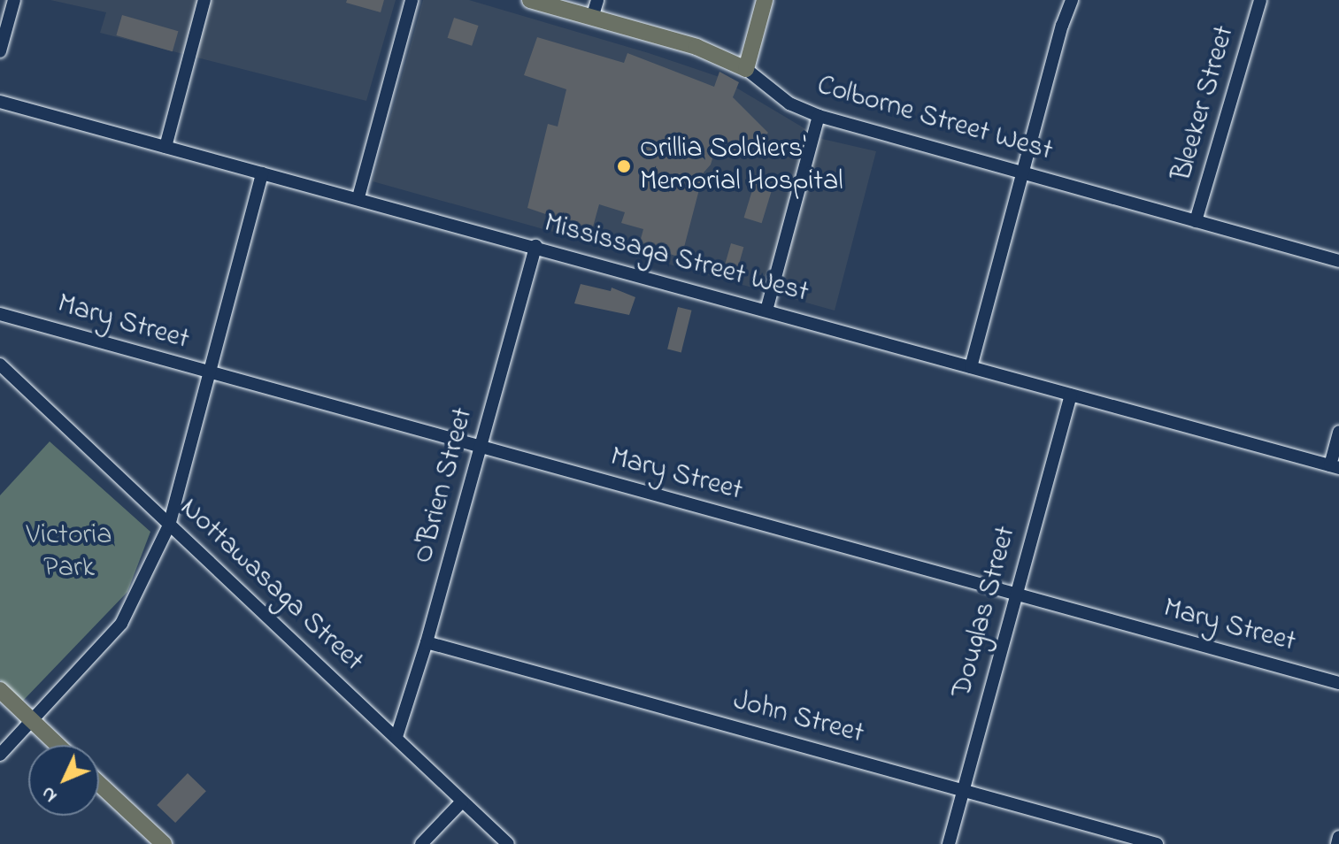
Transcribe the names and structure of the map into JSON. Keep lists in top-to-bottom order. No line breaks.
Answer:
{"streets":{"main road":["Colborne Street West"],"street":["Bleeker Street","Mississaga Street West","Mary Street","O'Brien Street","Nottawasaga Street","Douglas Street","John Street"]},"crossings":[["Bleeker Street","Colborne Street West"],["Mississaga Street West","O'Brien Street"],["Mississaga Street West","Douglas Street"],["Mary Street","O'Brien Street"],["Mary Street","Douglas Street"],["O'Brien Street","Nottawasaga Street"],["O'Brien Street","John Street"],["Douglas Street","John Street"]],"parks":["Victoria Park"],"places":["Orillia Soldiers' Memorial Hospital"],"north":"bottom left"}
